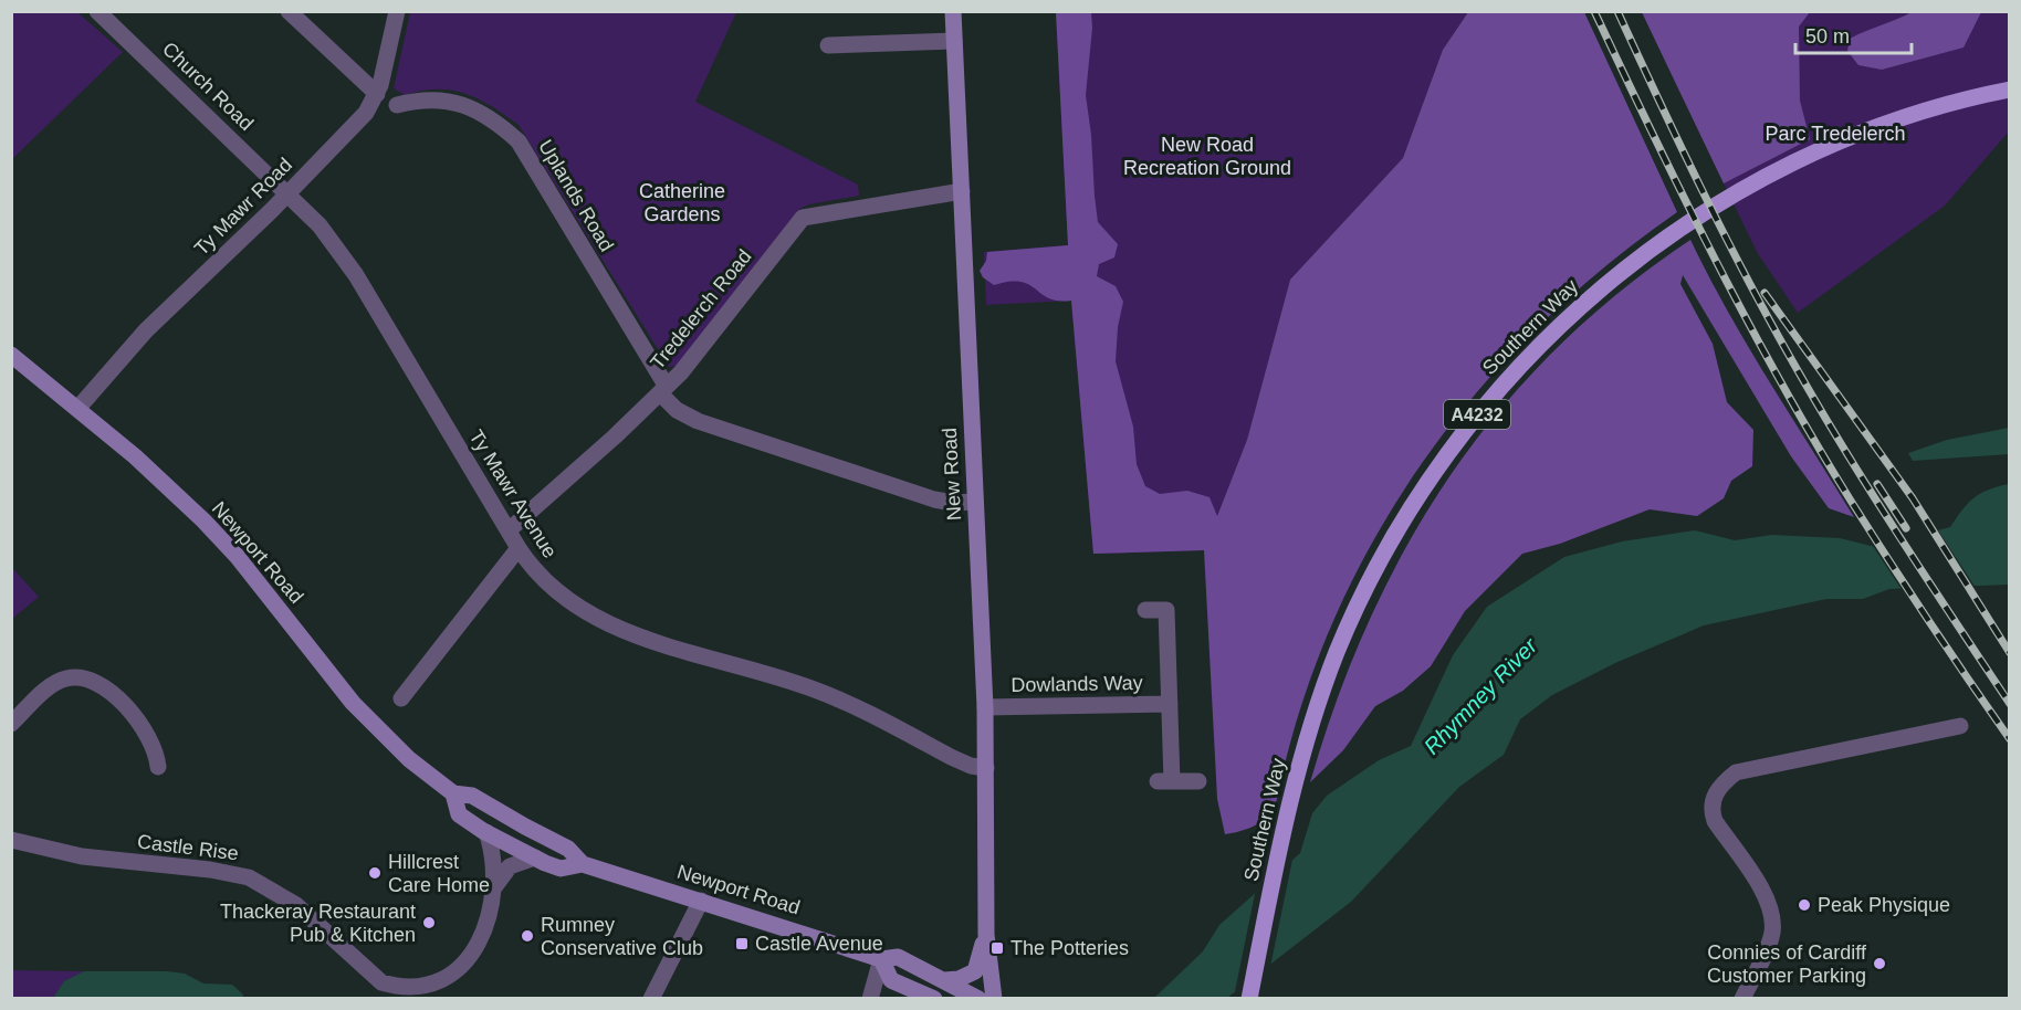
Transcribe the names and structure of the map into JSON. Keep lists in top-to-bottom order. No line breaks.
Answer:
{"streets":{"main road":["Southern Way","A4232","New Road","Newport Road"],"street":["Church Road","Uplands Road","Ty Mawr Road","Tredelerch Road","Ty Mawr Avenue","Dowlands Way","Castle Rise"]},"crossings":[["Church Road","Ty Mawr Road"],["Church Road","Ty Mawr Avenue"],["Uplands Road","Tredelerch Road"],["Uplands Road","New Road"],["Ty Mawr Road","Ty Mawr Avenue"],["Ty Mawr Road","Newport Road"],["Tredelerch Road","New Road"],["Tredelerch Road","Ty Mawr Avenue"],["New Road","Ty Mawr Avenue"],["New Road","Newport Road"],["New Road","Dowlands Way"],["Newport Road","Castle Rise"]],"water":["Rhymney River"],"parks":["Parc Tredelerch","New Road Recreation Ground","Catherine Gardens"],"places":{"other":["Hillcrest Care Home","Peak Physique","Thackeray Restaurant Pub & Kitchen","Rumney Conservative Club","Connies of Cardiff Customer Parking"],"transit":["Castle Avenue","The Potteries"]},"scale_bar":"50 m"}
